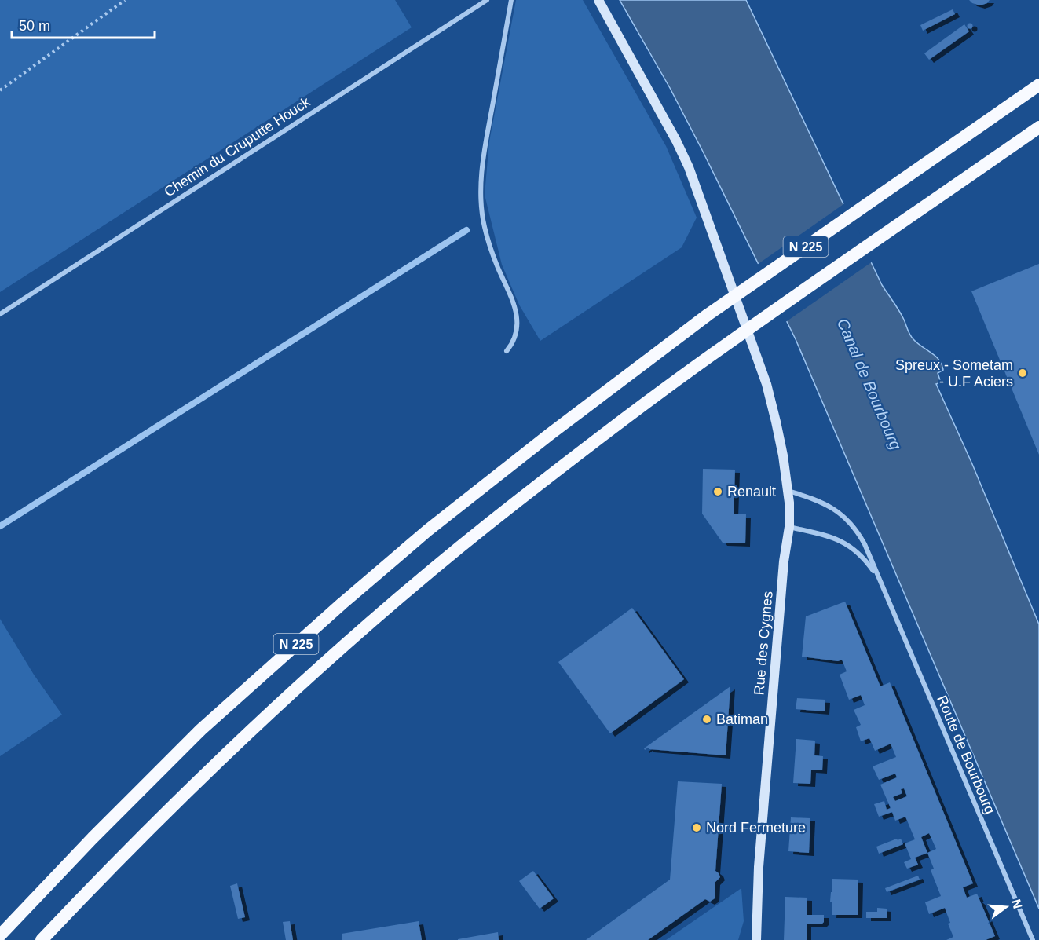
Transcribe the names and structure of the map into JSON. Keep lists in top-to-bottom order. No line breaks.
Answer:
{"streets":{"highway":["N 225"],"main road":["Rue des Cygnes"],"street":["Chemin du Cruputte Houck","Route de Bourbourg"]},"crossings":[["Rue des Cygnes","Route de Bourbourg"]],"water":["Canal de Bourbourg"],"places":["Spreux - Sometam - U.F Aciers","Renault","Batiman","Nord Fermeture"],"scale_bar":"50 m","north":"right"}
